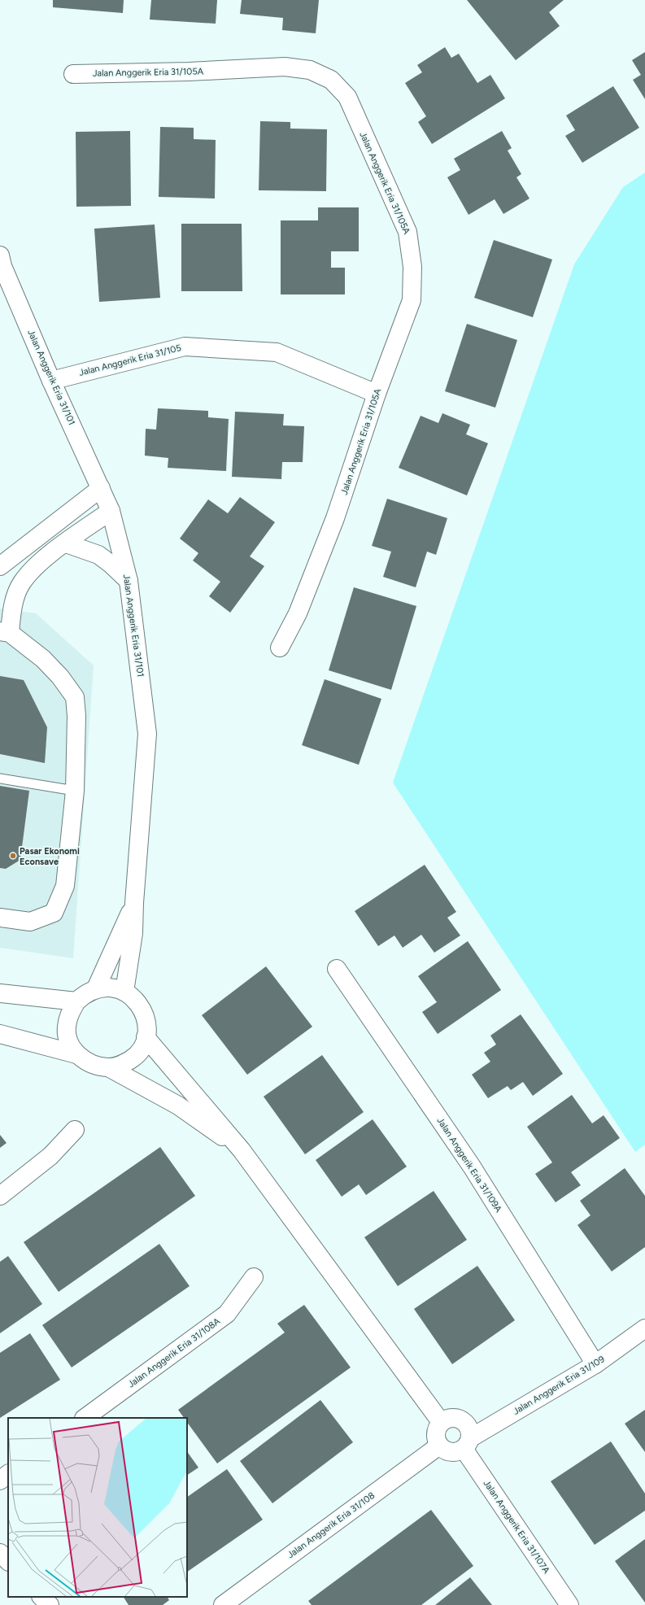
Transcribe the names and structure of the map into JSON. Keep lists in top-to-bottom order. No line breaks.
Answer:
{"streets":{"street":["Jalan Anggerik Eria 31/105A","Jalan Anggerik Eria 31/105","Jalan Anggerik Eria 31/101","Jalan Anggerik Eria 31/109A","Jalan Anggerik Eria 31/108A","Jalan Anggerik Eria 31/109","Jalan Anggerik Eria 31/108","Jalan Anggerik Eria 31/107A"]},"crossings":[["Jalan Anggerik Eria 31/105A","Jalan Anggerik Eria 31/105"],["Jalan Anggerik Eria 31/105","Jalan Anggerik Eria 31/101"],["Jalan Anggerik Eria 31/109A","Jalan Anggerik Eria 31/109"],["Jalan Anggerik Eria 31/109","Jalan Anggerik Eria 31/108"],["Jalan Anggerik Eria 31/109","Jalan Anggerik Eria 31/107A"],["Jalan Anggerik Eria 31/108","Jalan Anggerik Eria 31/107A"]],"places":["Pasar Ekonomi Econsave"]}
